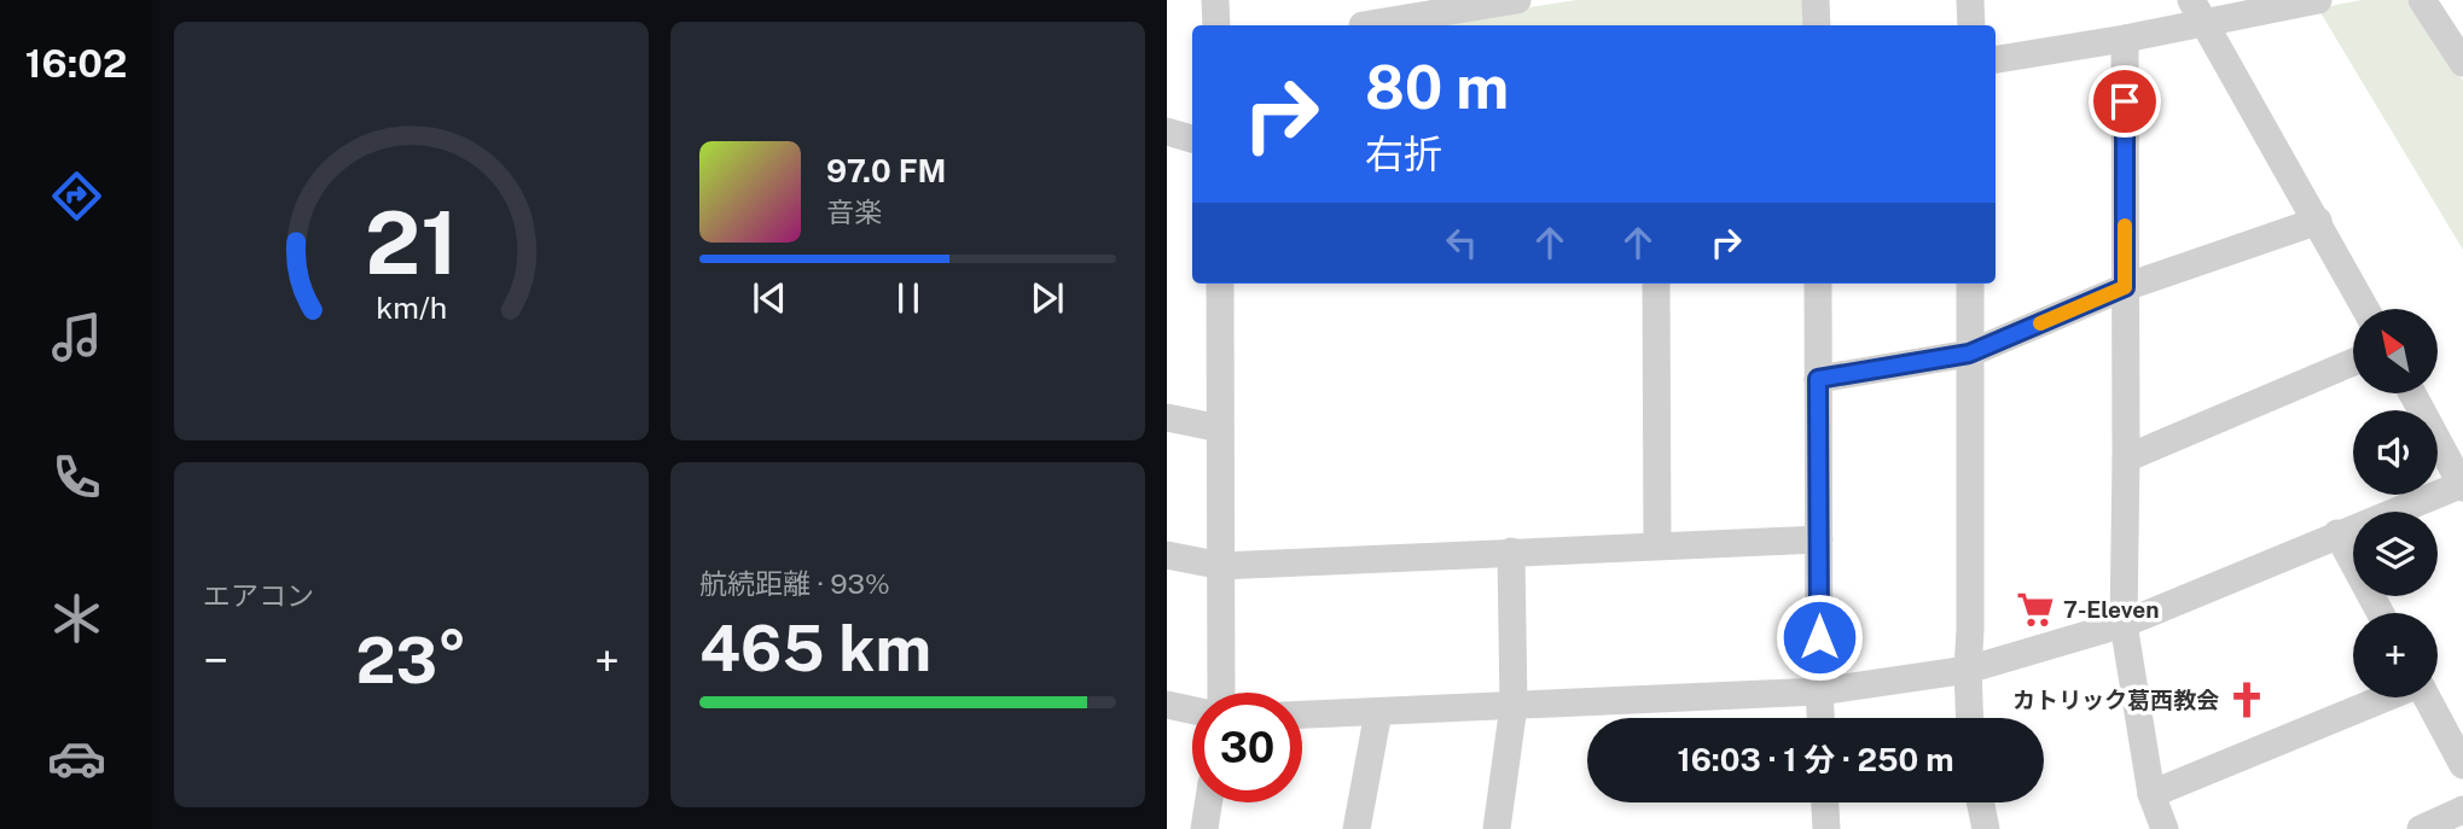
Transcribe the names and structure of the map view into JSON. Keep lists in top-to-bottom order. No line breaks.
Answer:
{"places":{"supermarket":["7-Eleven"],"church":["カトリック葛西教会"]},"north":"top left","page":{"tabs":"16:02","turn":["80 m","右折"],"song":["97.0 FM","音楽"],"map_buttons":"+","tile":["エアコン",["航続距離 · 93%","465 km"]],"heat":["−","23°","+"],"limit":"30","trip":"16:03 · 1 分 · 250 m","gauge":["21","km/h"]}}
